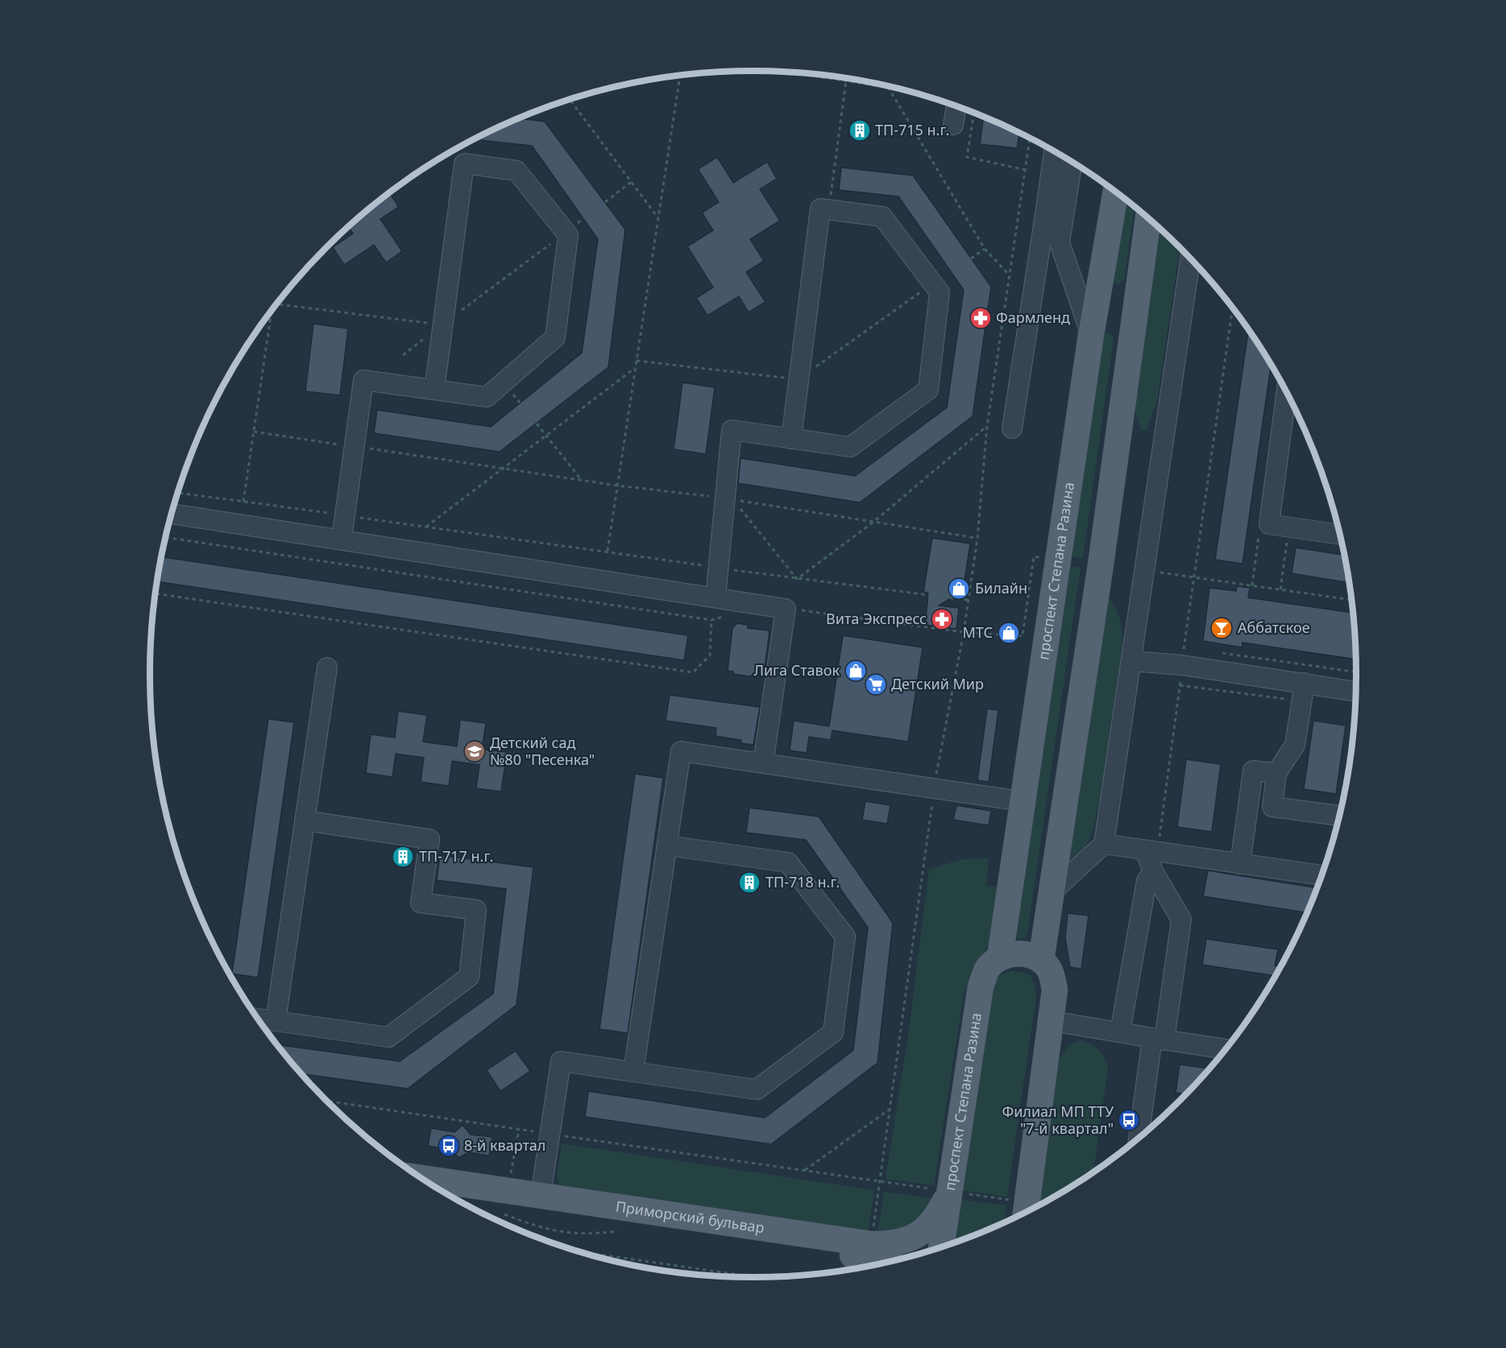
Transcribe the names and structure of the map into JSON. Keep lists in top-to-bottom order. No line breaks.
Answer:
{"streets":{"main road":["проспект Степана Разина","Приморский бульвар"]},"crossings":[["проспект Степана Разина","Приморский бульвар"]],"places":{"building":["ТП-715 н.г.","ТП-717 н.г.","ТП-718 н.г."],"pharmacy":["Фармленд","Вита Экспресс"],"shop":["Билайн","МТС","Лига Ставок"],"bar":["Аббатское"],"supermarket":["Детский Мир"],"school or university":["Детский сад №80 \"Песенка\""],"bus stop":["Филиал МП ТТУ \"7-й квартал\"","8-й квартал"]}}
